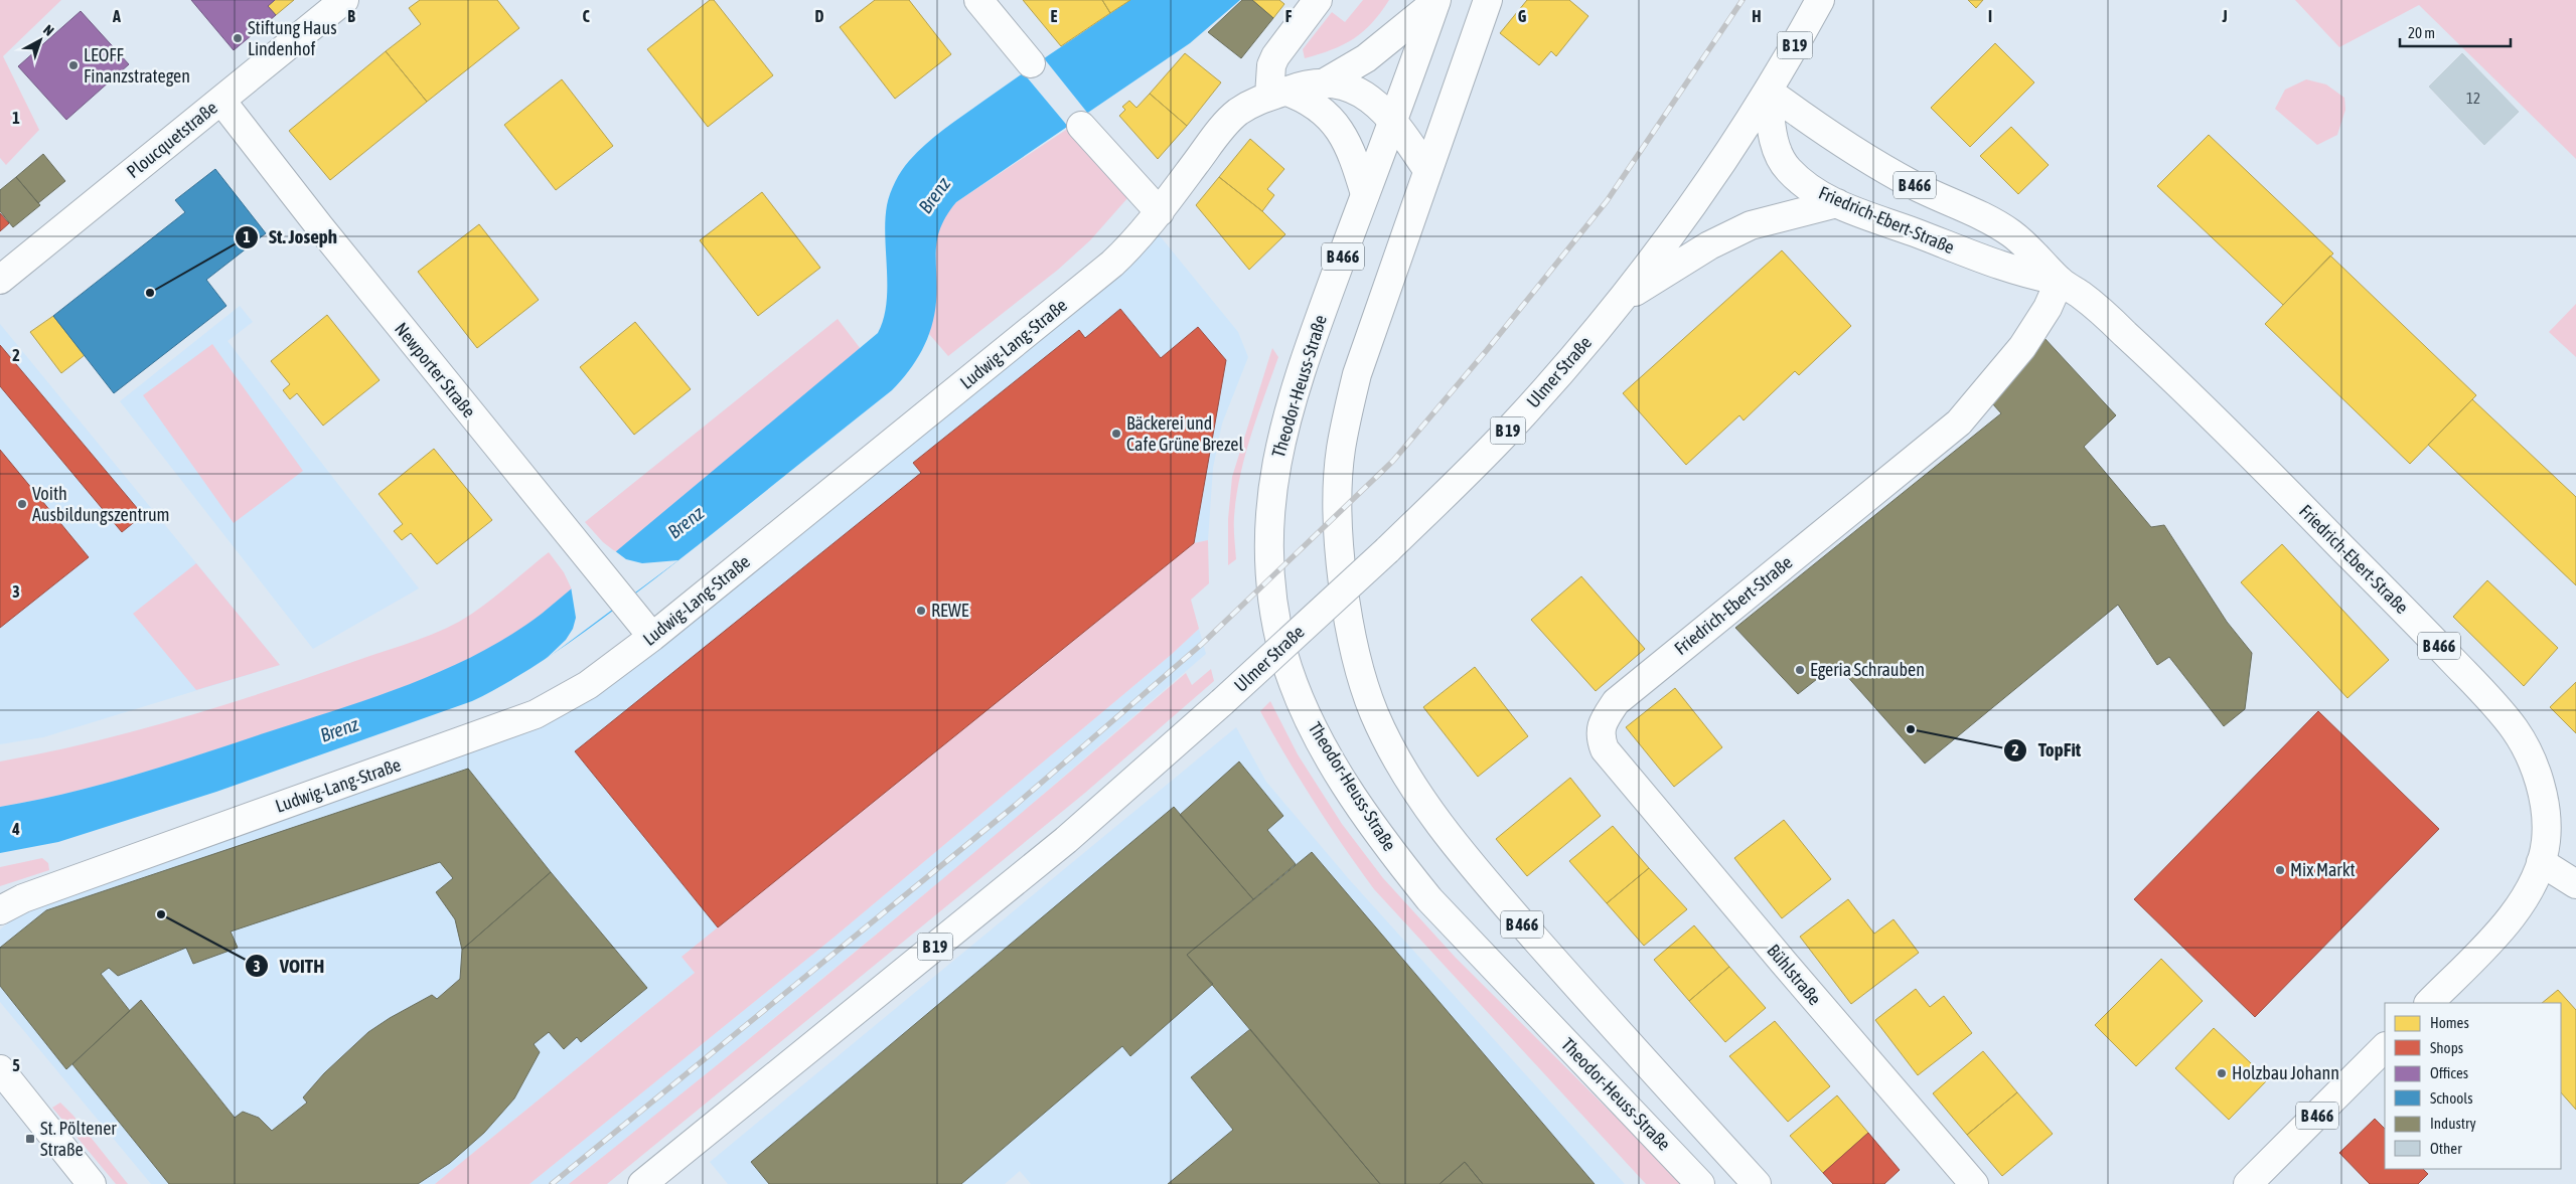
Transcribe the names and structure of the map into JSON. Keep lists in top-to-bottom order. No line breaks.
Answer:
{"streets":{"main road":["B 19","Ploucquetstraße","B 466","Friedrich-Ebert-Straße","Ludwig-Lang-Straße","Newporter Straße","Ulmer Straße","Theodor-Heuss-Straße","Bühlstraße"]},"crossings":[["B 19","Friedrich-Ebert-Straße"],["B 19","Ulmer Straße"],["Ploucquetstraße","Newporter Straße"],["B 466","Ludwig-Lang-Straße"],["Friedrich-Ebert-Straße","Ulmer Straße"],["Friedrich-Ebert-Straße","Bühlstraße"],["Ludwig-Lang-Straße","Newporter Straße"],["Ludwig-Lang-Straße","Theodor-Heuss-Straße"]],"water":["Brenz"],"places":{"other":["Stiftung Haus Lindenhof","LEOFF Finanzstrategen","St. Joseph","Bäckerei und Cafe Grüne Brezel","Voith Ausbildungszentrum","REWE","Egeria Schrauben","TopFit","Mix Markt","VOITH","Holzbau Johann"],"transit":["St. Pöltener Straße"]},"house_numbers":["12"],"legend":["Homes","Shops","Offices","Schools","Industry","Other"],"scale_bar":"20 m","north":"top right","grid":{"columns":["A","B","C","D","E","F","G","H","I","J"],"rows":["1","2","3","4","5"]}}
